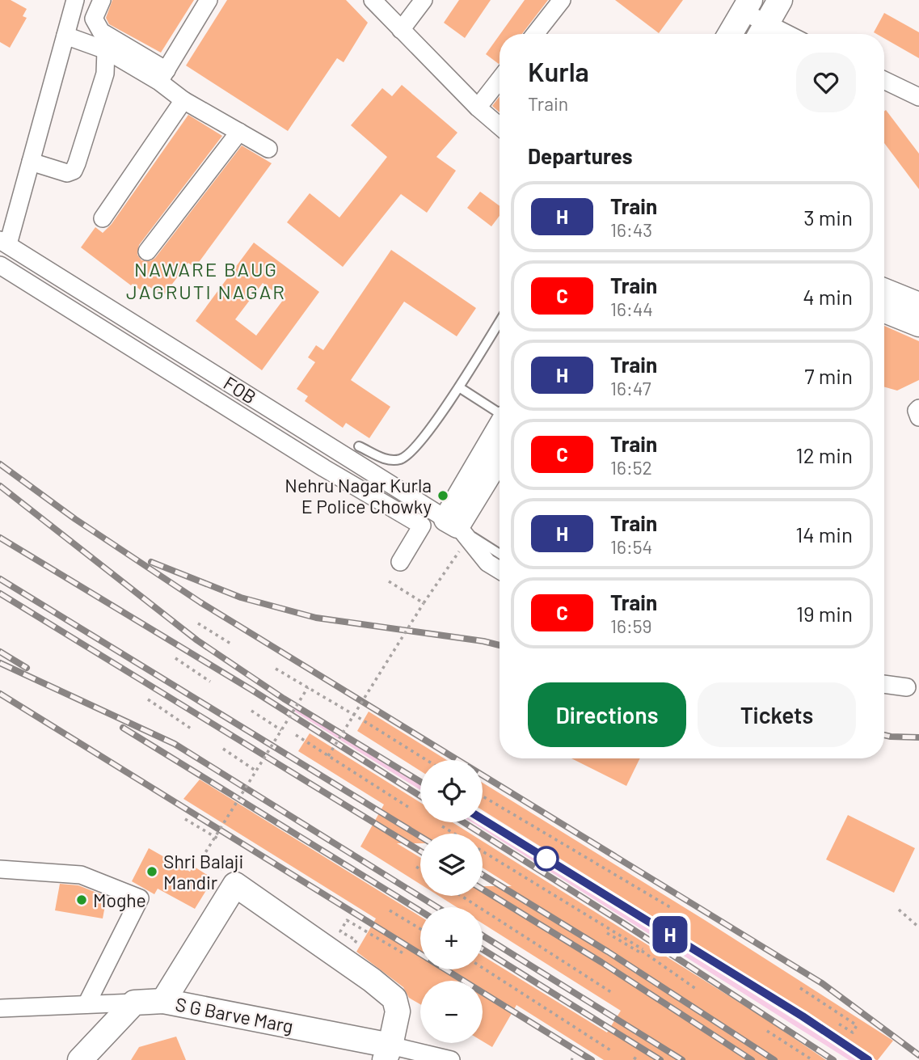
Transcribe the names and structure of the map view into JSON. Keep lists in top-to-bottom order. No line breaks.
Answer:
{"streets":{"street":["FOB","S G Barve Marg"]},"districts":["NAWARE BAUG JAGRUTI NAGAR"],"places":["Nehru Nagar Kurla E Police Chowky","Shri Balaji Mandir","Moghe"],"page":{"on_map":"H","heading":[["Kurla","Train"],"Departures"],"list":[{"mark":"H","name":"Train","note":"16:43","value":"3 min"},{"mark":"C","name":"Train","note":"16:44","value":"4 min"},{"mark":"H","name":"Train","note":"16:47","value":"7 min"},{"mark":"C","name":"Train","note":"16:52","value":"12 min"},{"mark":"H","name":"Train","note":"16:54","value":"14 min"},{"mark":"C","name":"Train","note":"16:59","value":"19 min"}],"buttons":["Directions","Tickets"],"map_buttons":["+","−"]}}
